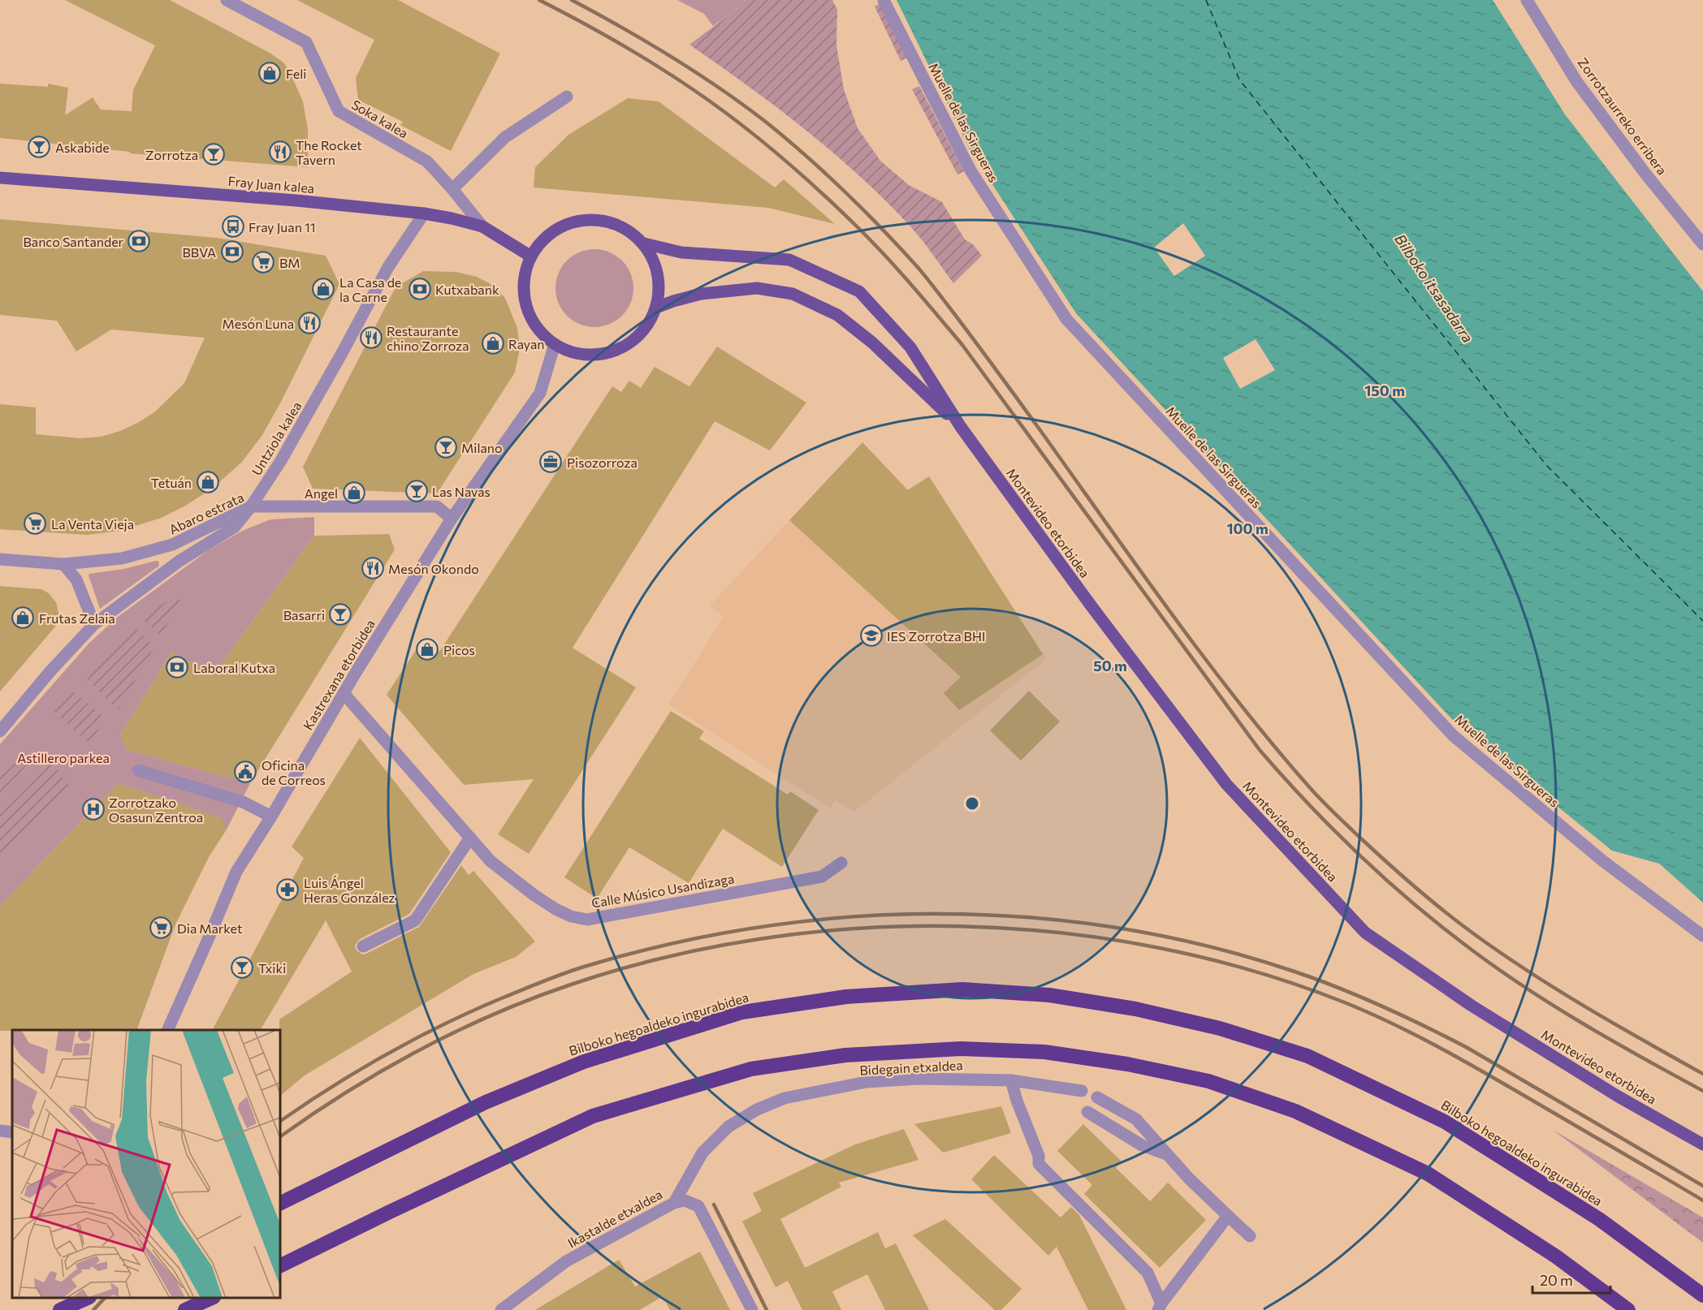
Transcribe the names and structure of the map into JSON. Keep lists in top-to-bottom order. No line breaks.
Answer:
{"streets":{"highway":["Bilboko hegoaldeko ingurabidea"],"main road":["Fray Juan kalea","Montevideo etorbidea"],"street":["Zorrotzaurreko erribera","Soka kalea","Muelle de las Sirgueras","Untziola kalea","Abaro estrata","Kastrexana etorbidea","Calle Músico Usandizaga","Bidegain etxaldea","Ikastalde etxaldea"]},"crossings":[["Soka kalea","Fray Juan kalea"],["Fray Juan kalea","Untziola kalea"],["Fray Juan kalea","Montevideo etorbidea"],["Fray Juan kalea","Kastrexana etorbidea"],["Untziola kalea","Abaro estrata"],["Abaro estrata","Kastrexana etorbidea"],["Montevideo etorbidea","Kastrexana etorbidea"],["Kastrexana etorbidea","Calle Músico Usandizaga"],["Bidegain etxaldea","Ikastalde etxaldea"]],"water":["Bilboko itsasadarra"],"parks":["Astillero parkea"],"places":{"shop":["Feli","La Casa de la Carne","Rayan","Tetuán","Angel","Frutas Zelaia","Picos"],"bar":["Askabide","Zorrotza","Milano","Las Navas","Basarri","Txiki"],"restaurant":["The Rocket Tavern","Mesón Luna","Restaurante chino Zorroza","Mesón Okondo"],"bus stop":["Fray Juan 11"],"bank":["Banco Santander","BBVA","Kutxabank","Laboral Kutxa"],"supermarket":["BM","La Venta Vieja","Dia Market"],"office":["Pisozorroza"],"school or university":["IES Zorrotza BHI"],"public building":["Oficina de Correos"],"hospital":["Zorrotzako Osasun Zentroa"],"pharmacy":["Luis Ángel Heras González"]},"scale_bar":"20 m","rings":["150 m","100 m","50 m"]}
